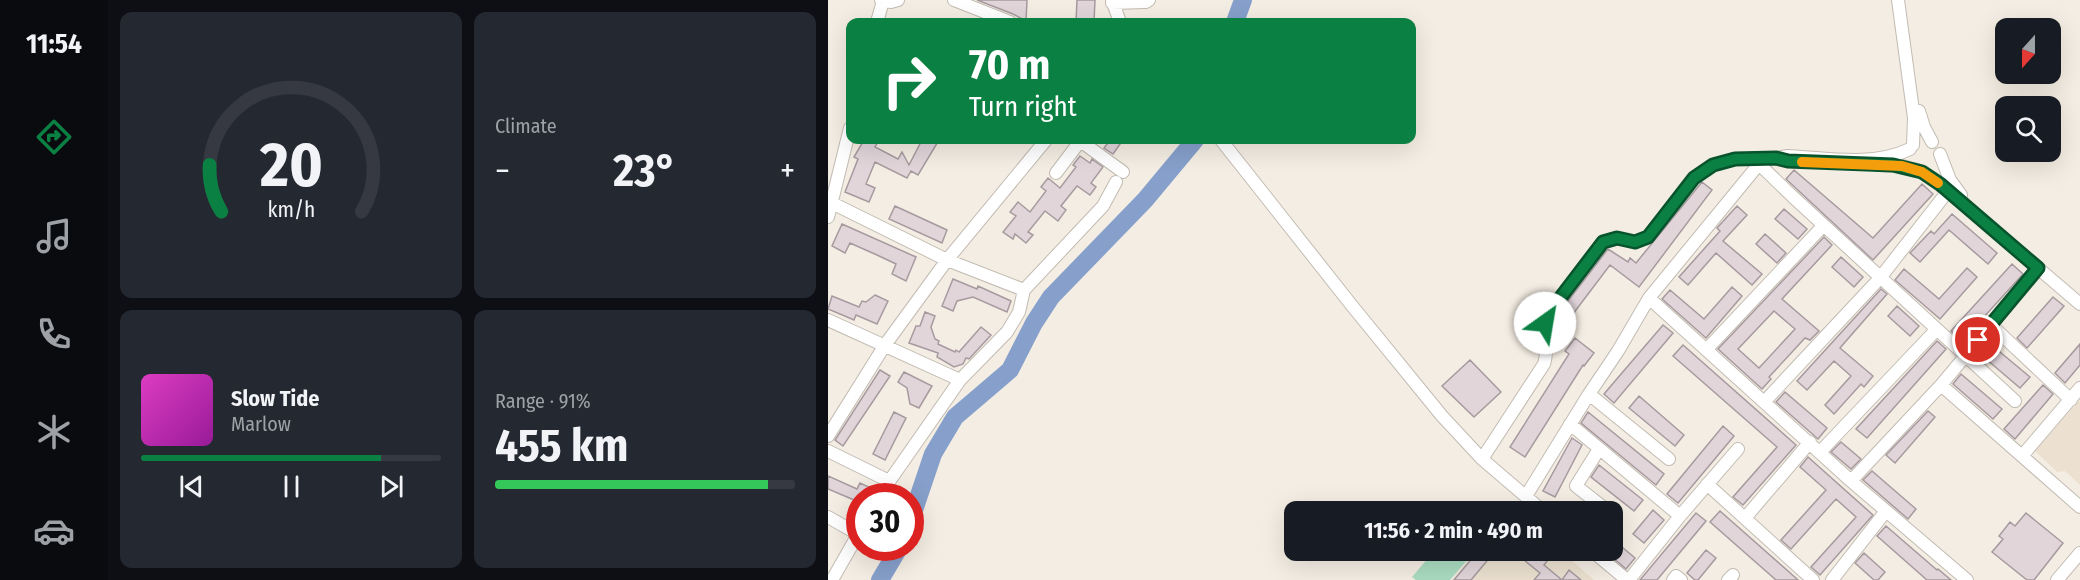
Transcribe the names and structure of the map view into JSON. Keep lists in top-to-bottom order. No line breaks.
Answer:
{"north":"bottom","page":{"tabs":"11:54","tile":["Climate",["Range · 91%","455 km"]],"turn":["70 m","Turn right"],"heat":["−","23°","+"],"song":["Slow Tide","Marlow"],"limit":"30","trip":"11:56 · 2 min · 490 m","gauge":["20","km/h"]}}
